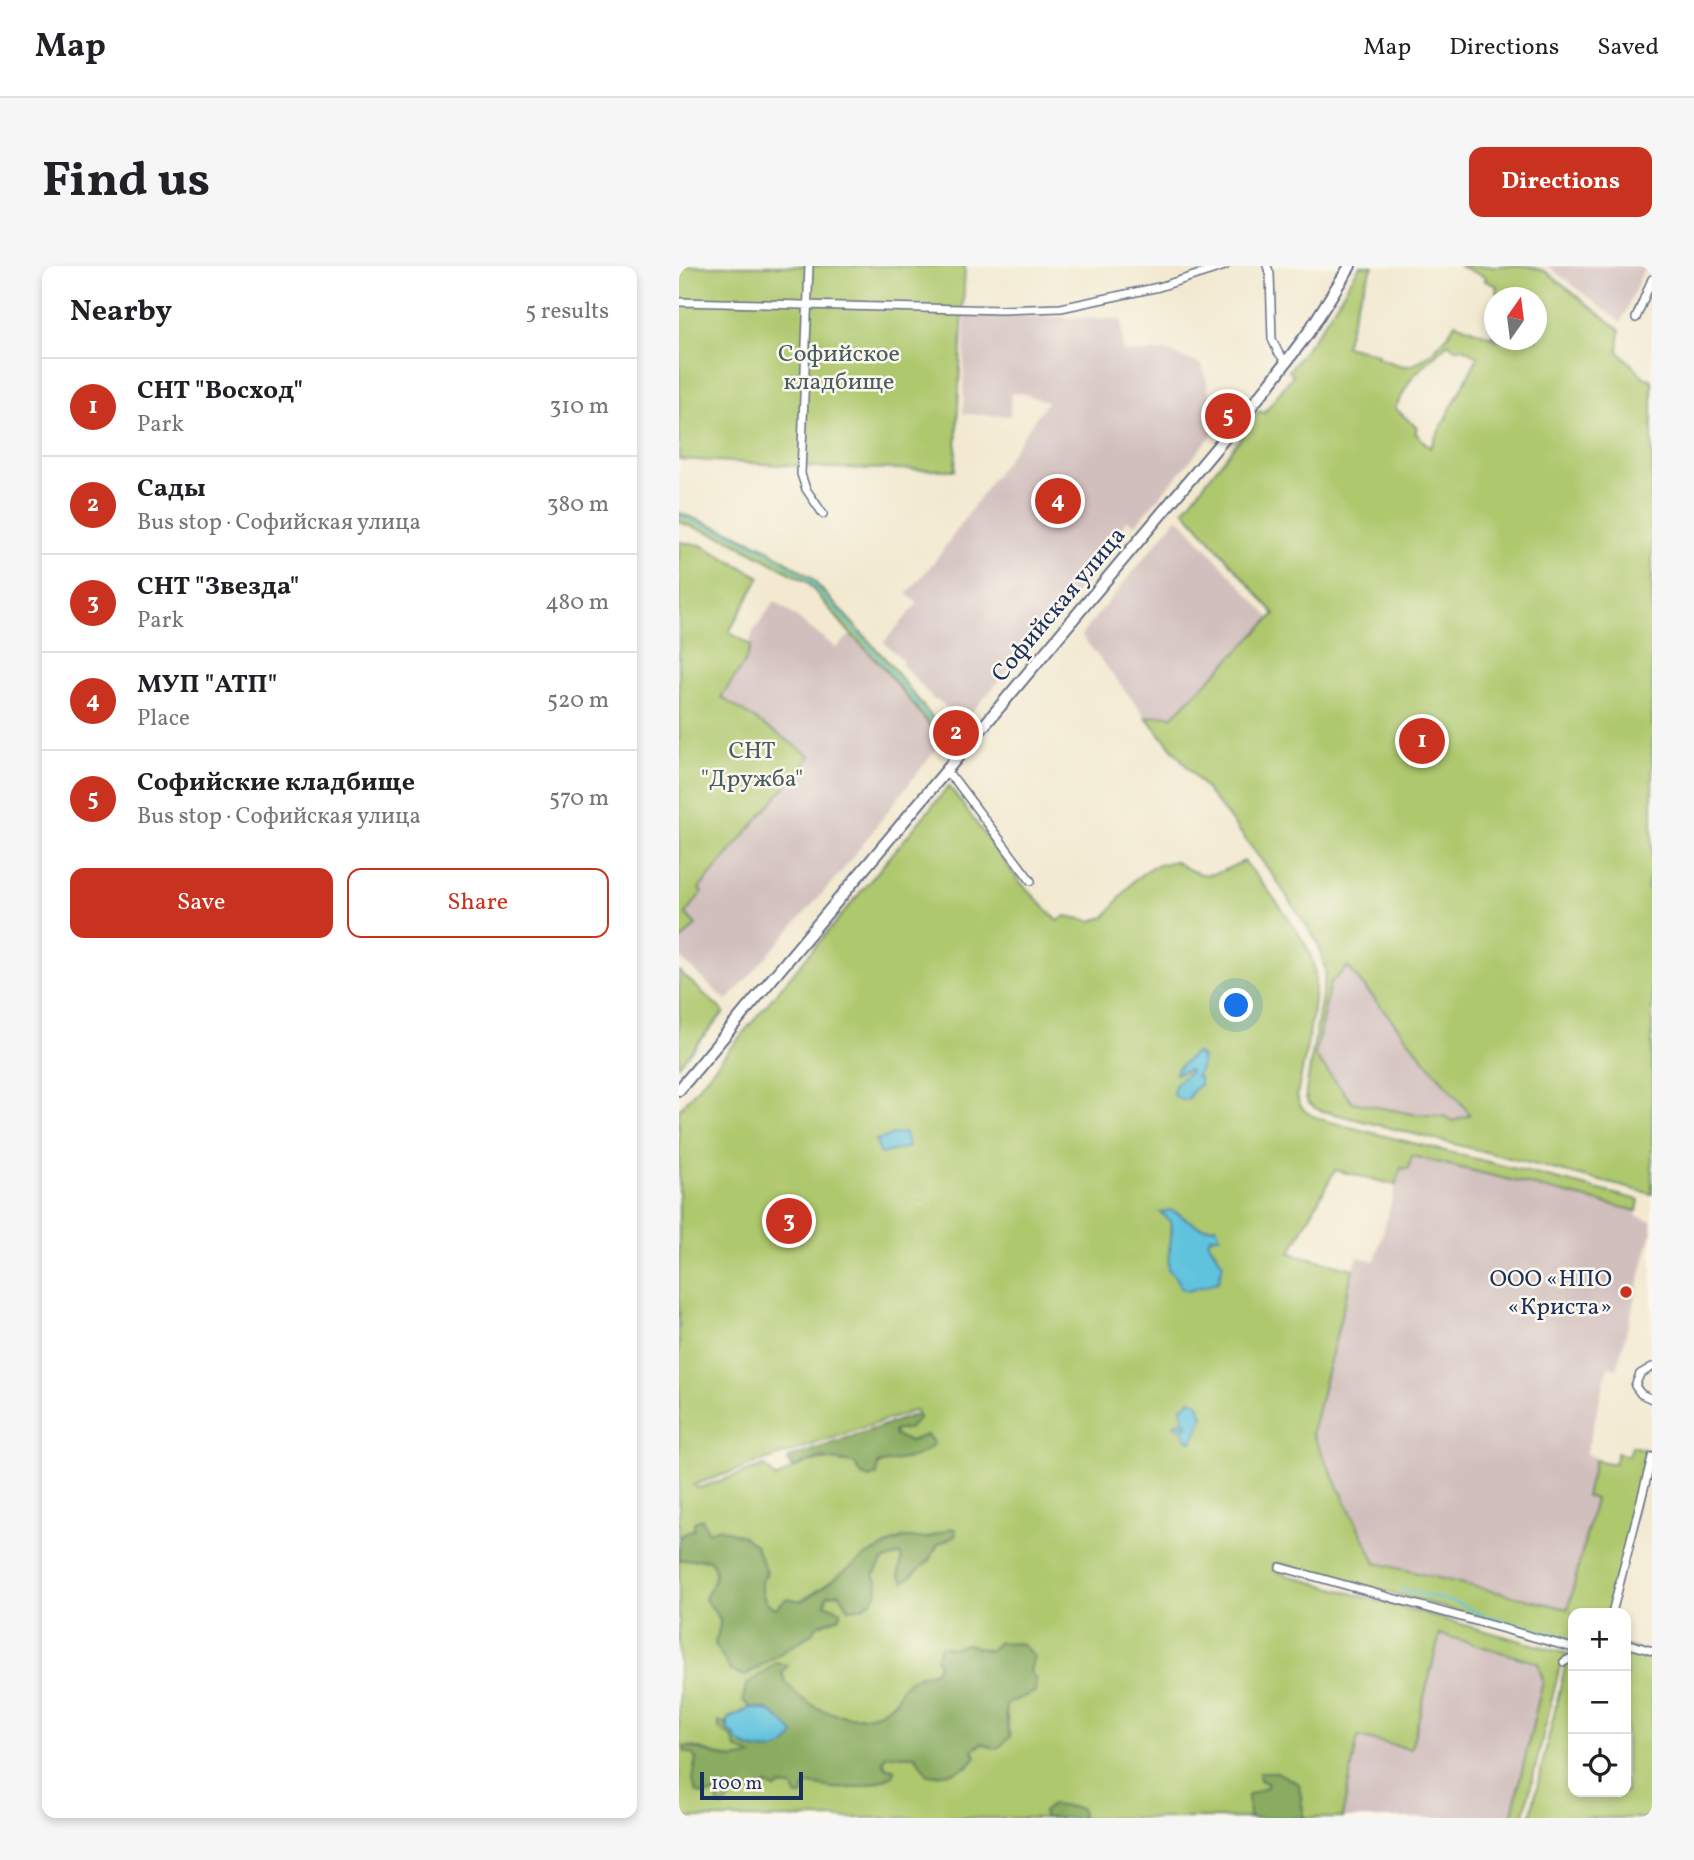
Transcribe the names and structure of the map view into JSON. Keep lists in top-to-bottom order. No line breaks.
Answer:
{"streets":{"main road":["Софийская улица"]},"parks":["Софийское кладбище","СНТ \"Дружба\""],"places":["ООО «НПО «Криста»"],"scale_bar":"100 m","north":"top","page":{"header":"Map","nav":["Map","Directions","Saved"],"buttons":["Directions",["Save","Share"]],"title":"Find us","heading":["Nearby","5 results"],"list":[{"mark":"1","name":"СНТ \"Восход\"","note":"Park","value":"310 m"},{"mark":"2","name":"Сады","note":"Bus stop · Софийская улица","value":"380 m"},{"mark":"3","name":"СНТ \"Звезда\"","note":"Park","value":"480 m"},{"mark":"4","name":"МУП \"АТП\"","note":"Place","value":"520 m"},{"mark":"5","name":"Софийские кладбище","note":"Bus stop · Софийская улица","value":"570 m"}],"pins":["5","4","2","1","3"],"map_buttons":["+","−"],"scale":"100 m"}}
